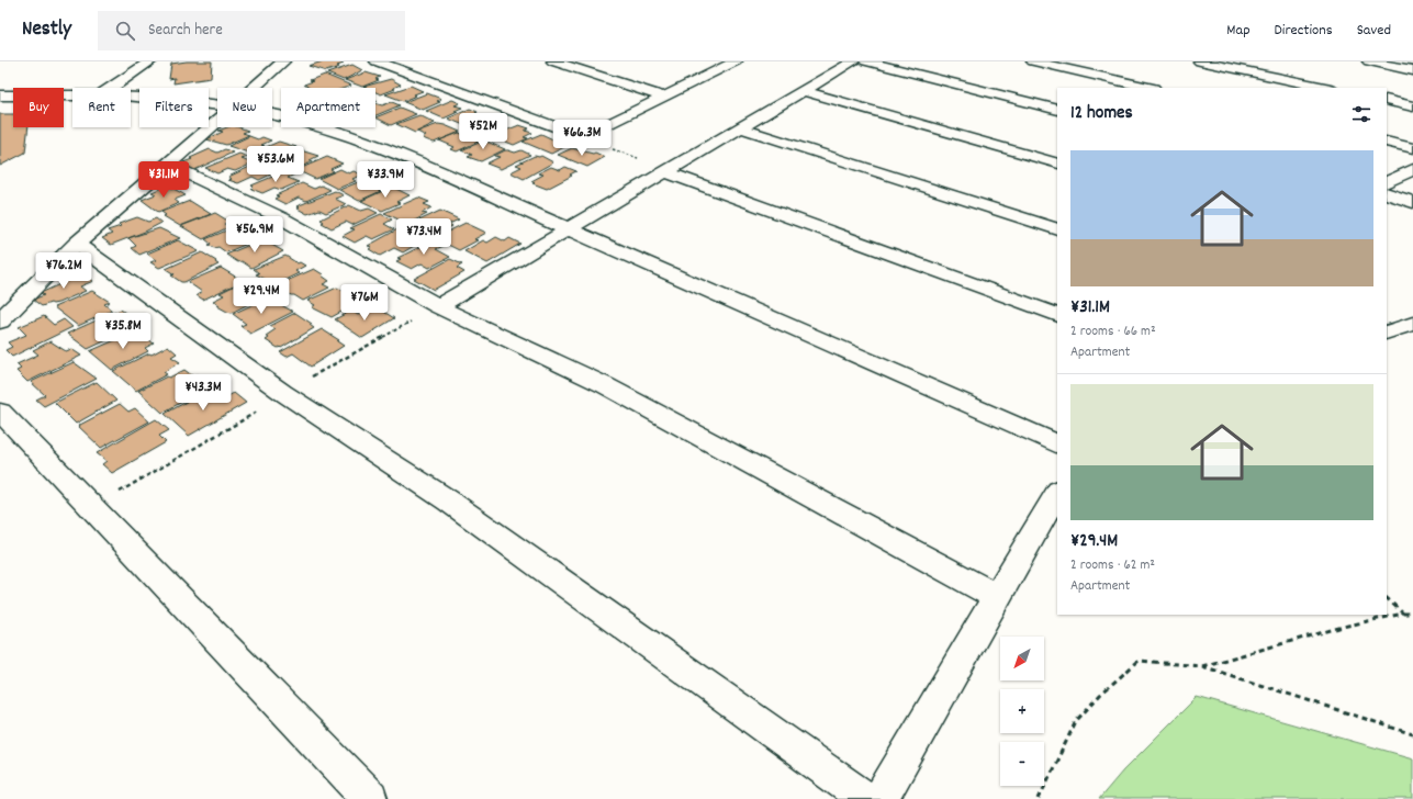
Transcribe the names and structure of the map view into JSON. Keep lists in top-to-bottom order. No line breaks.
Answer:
{"north":"bottom left","page":{"header":"Nestly","search":"Search here","nav":["Map","Directions","Saved"],"chip":["Buy","Rent","Filters","New","Apartment"],"heading":"12 homes","price":["¥52M","¥66.3M","¥53.6M","¥31.1M","¥33.9M","¥56.9M","¥73.4M","¥76.2M","¥29.4M","¥76M","¥35.8M","¥43.3M"],"list":[{"name":"¥31.1M","note":"2 rooms · 66 m² · Apartment"},{"name":"¥29.4M","note":"2 rooms · 62 m² · Apartment"}],"map_buttons":["+","−"]}}
